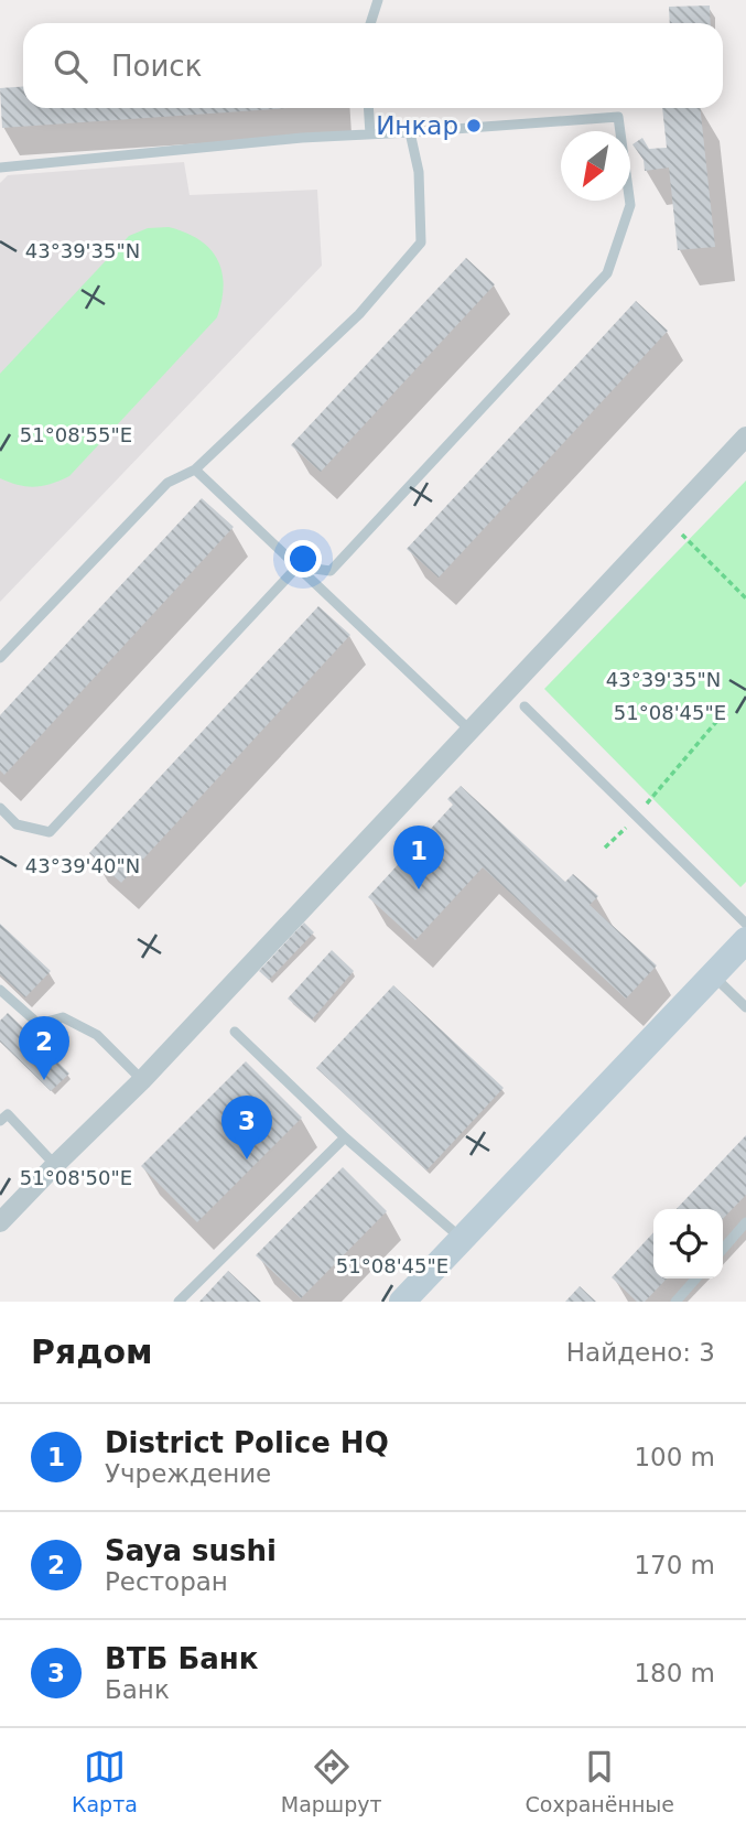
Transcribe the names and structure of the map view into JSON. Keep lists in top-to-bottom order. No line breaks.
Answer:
{"places":["Инкар"],"north":"bottom left","page":{"search":"Поиск","pins":["1","2","3"],"heading":["Рядом","Найдено: 3"],"list":[{"mark":"1","name":"District Police HQ","note":"Учреждение","value":"100 m"},{"mark":"2","name":"Saya sushi","note":"Ресторан","value":"170 m"},{"mark":"3","name":"ВТБ Банк","note":"Банк","value":"180 m"}],"nav":["Карта","Маршрут","Сохранённые"]},"coordinates":["43°39'35\"N","51°08'55\"E","51°08'45\"E","43°39'40\"N","51°08'50\"E"]}
